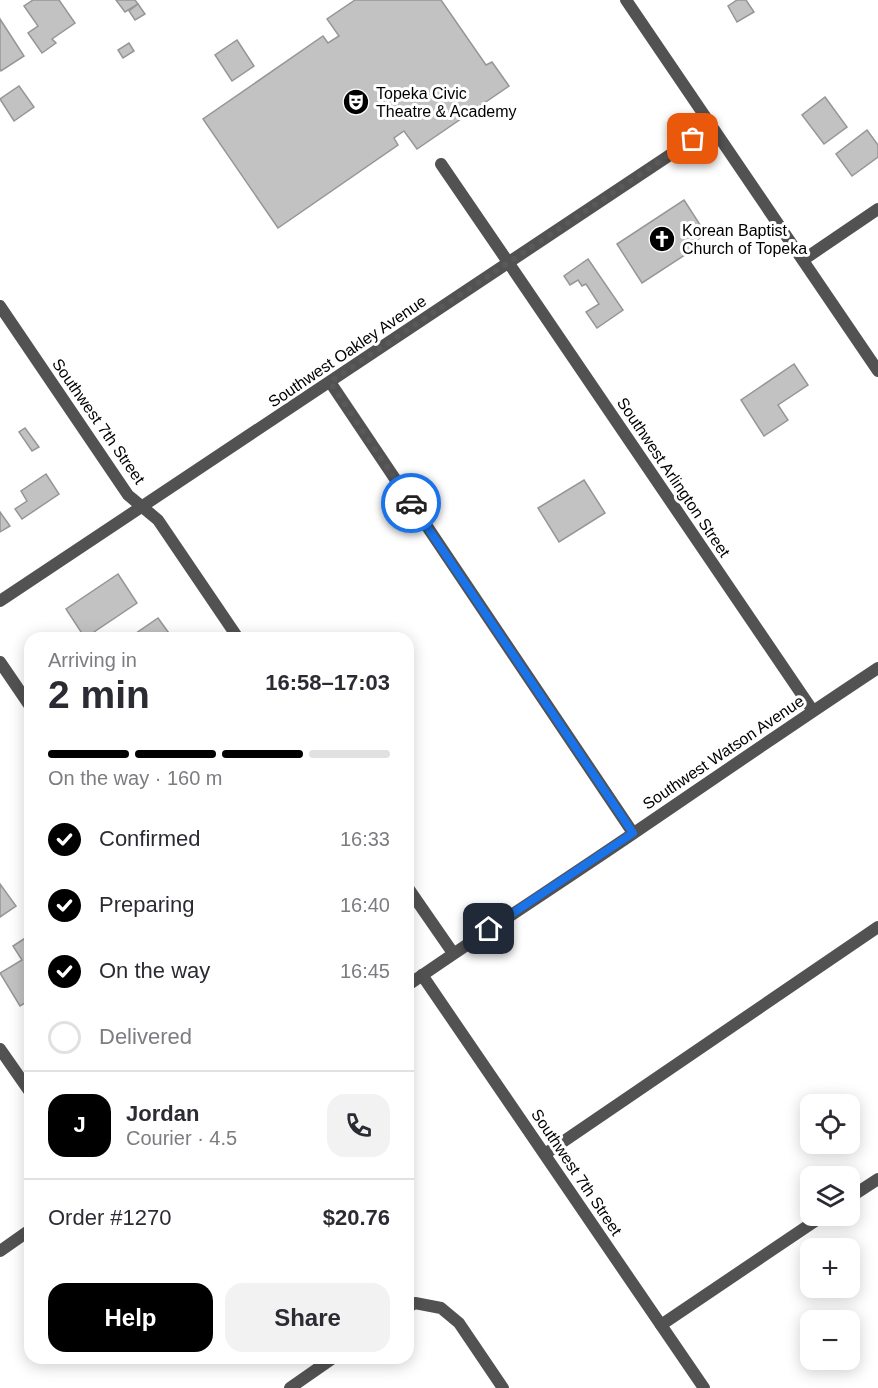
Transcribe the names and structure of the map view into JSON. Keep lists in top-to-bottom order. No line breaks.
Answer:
{"streets":{"street":["Southwest Oakley Avenue","Southwest 7th Street","Southwest Arlington Street","Southwest Watson Avenue"]},"crossings":[["Southwest Oakley Avenue","Southwest 7th Street"],["Southwest Oakley Avenue","Southwest Arlington Street"],["Southwest 7th Street","Southwest Watson Avenue"],["Southwest Arlington Street","Southwest Watson Avenue"]],"places":{"theatre":["Topeka Civic Theatre & Academy"],"church":["Korean Baptist Church of Topeka"]},"page":{"heading":["2 min","Arriving in","16:58–17:03"],"panel":["Jordan","Courier · 4.5","Order #1270","$20.76"],"bar":"On the way · 160 m","list":[["Confirmed","16:33"],["Preparing","16:40"],["On the way","16:45"],"Delivered"],"map_buttons":["+","−"],"round":"J","buttons":["Help","Share"]}}
